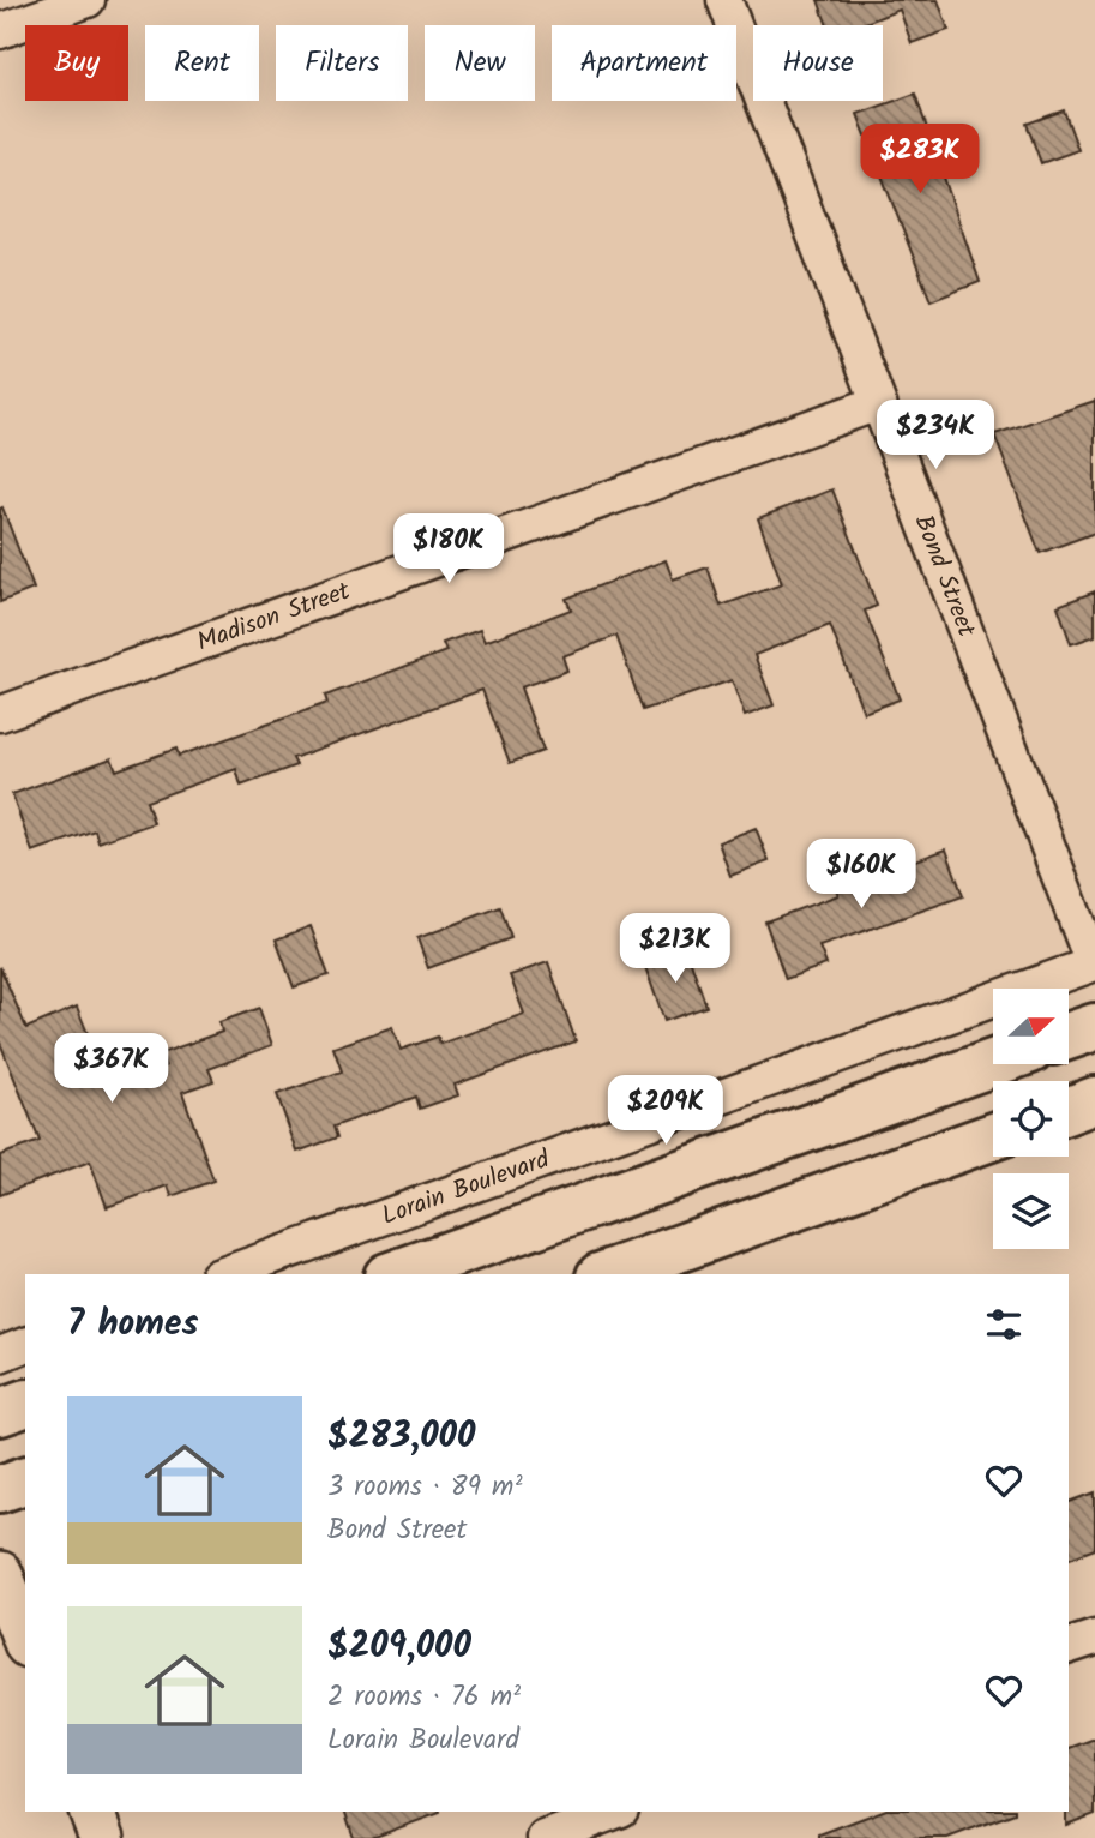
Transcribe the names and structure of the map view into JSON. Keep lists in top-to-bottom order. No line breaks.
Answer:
{"streets":{"street":["Bond Street","Madison Street","Lorain Boulevard"]},"crossings":[["Bond Street","Madison Street"],["Bond Street","Lorain Boulevard"]],"north":"right","page":{"chip":["Buy","Rent","Filters","New","Apartment","House"],"price":["$283K","$234K","$180K","$160K","$213K","$367K","$209K"],"heading":"7 homes","list":[{"name":"$283,000","note":"3 rooms · 89 m² · Bond Street"},{"name":"$209,000","note":"2 rooms · 76 m² · Lorain Boulevard"}]}}
